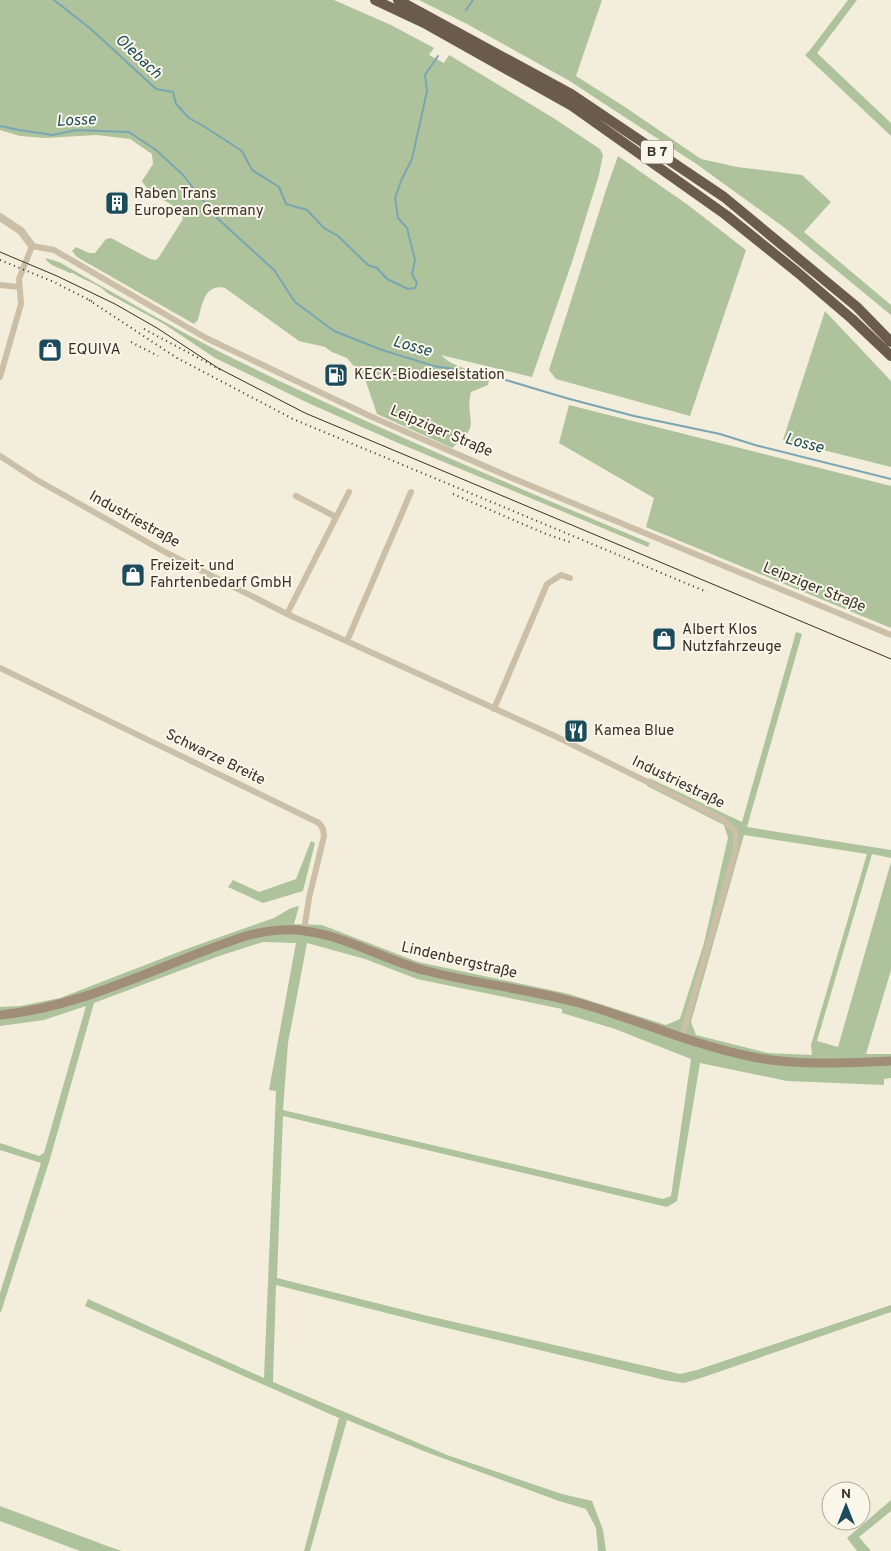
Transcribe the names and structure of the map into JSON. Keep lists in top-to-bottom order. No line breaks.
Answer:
{"streets":{"highway":["B 7"],"main road":["Lindenbergstraße"],"street":["Leipziger Straße","Industriestraße","Schwarze Breite"]},"crossings":[["Industriestraße","Lindenbergstraße"],["Schwarze Breite","Lindenbergstraße"]],"water":["Olebach","Losse"],"places":{"building":["Raben Trans European Germany"],"shop":["EQUIVA","Freizeit- und Fahrtenbedarf GmbH","Albert Klos Nutzfahrzeuge"],"fuel station":["KECK-Biodieselstation"],"restaurant":["Kamea Blue"]},"north":"top"}
